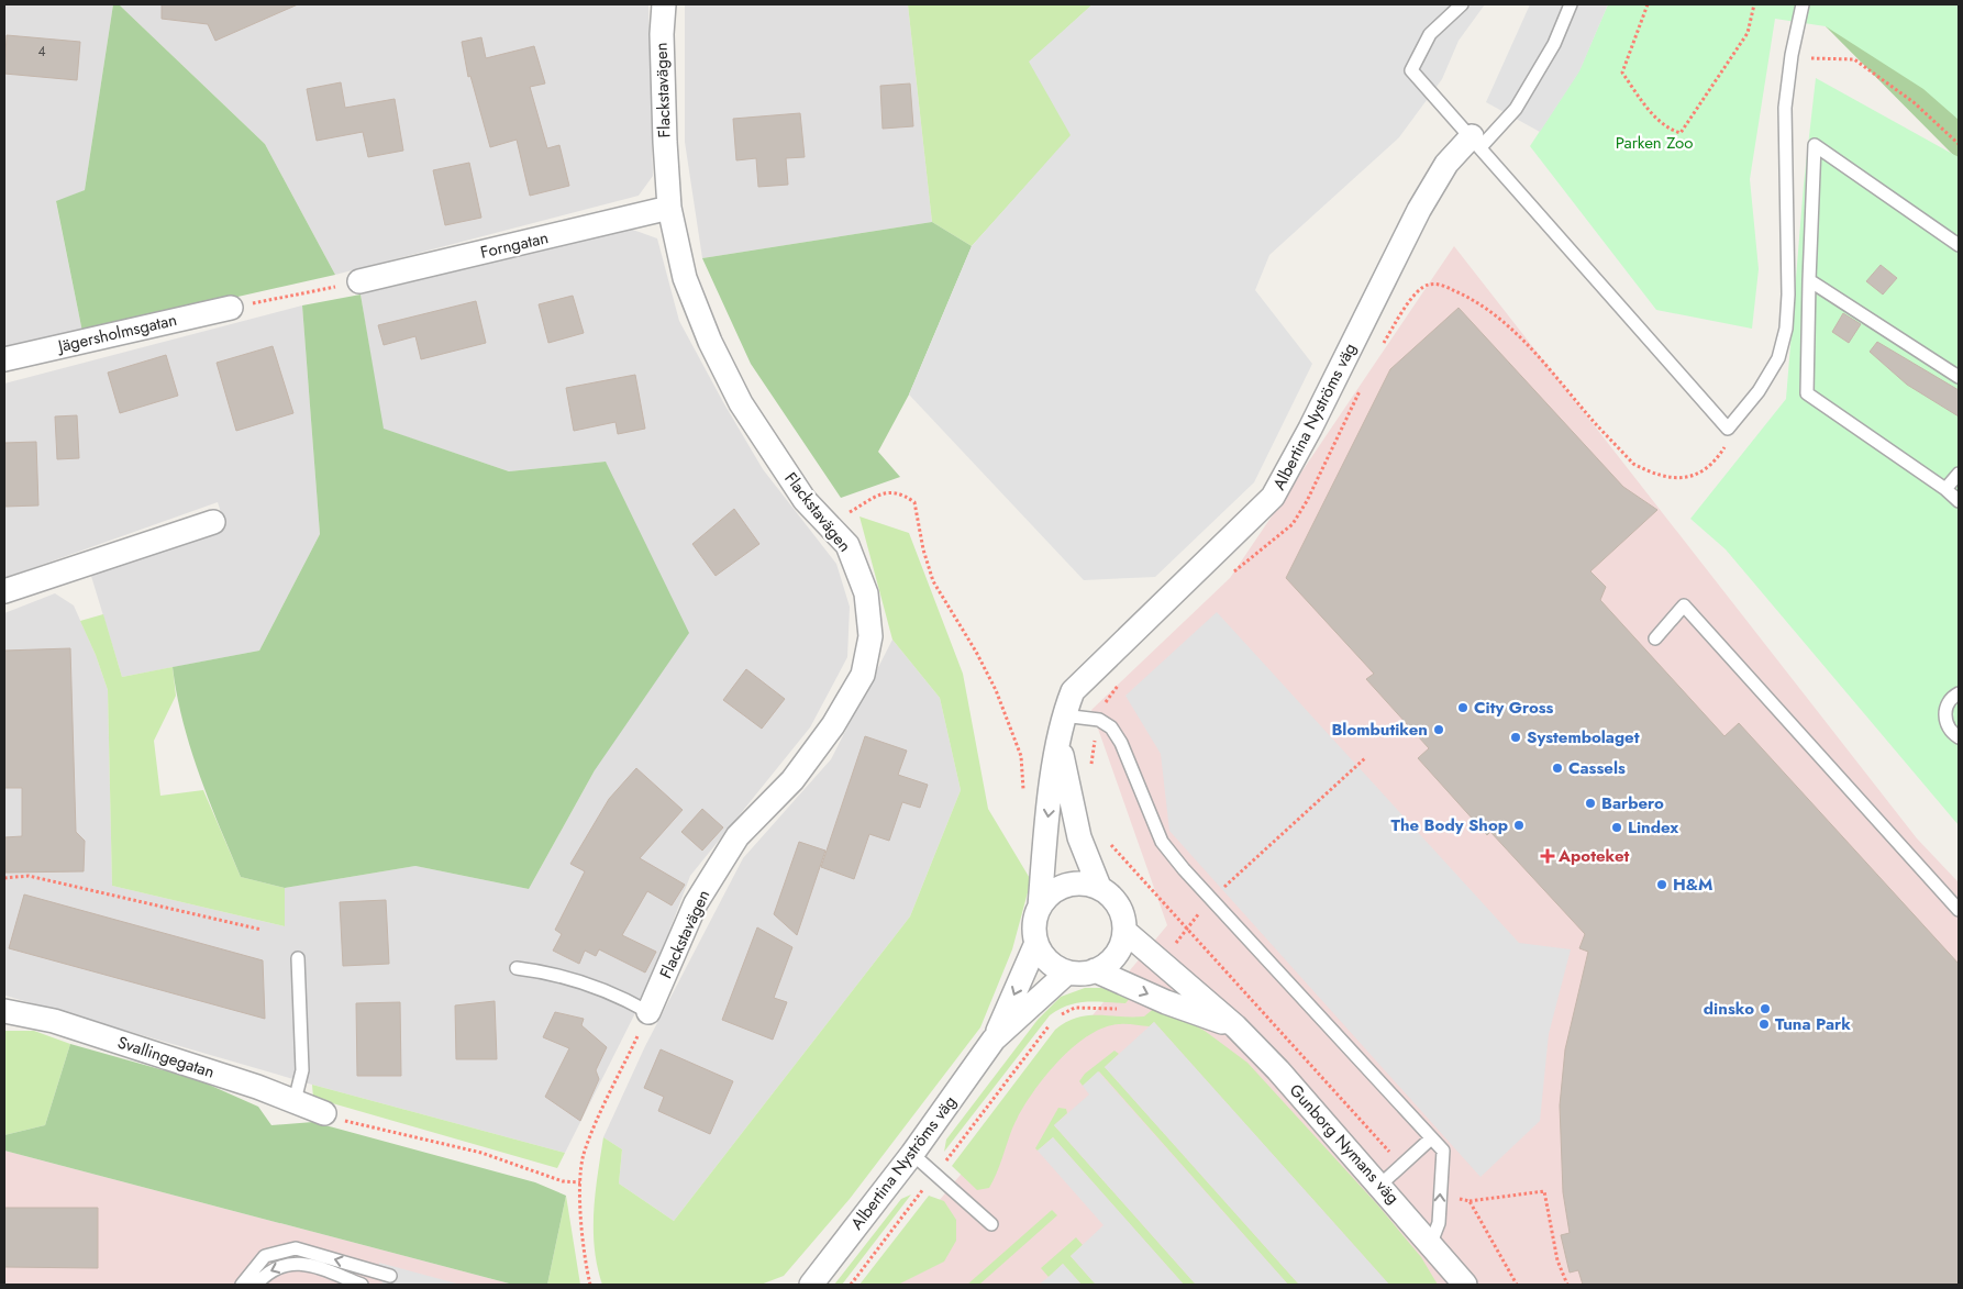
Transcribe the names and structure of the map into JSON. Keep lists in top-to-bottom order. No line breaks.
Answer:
{"streets":{"street":["Flackstavägen","Forngatan","Jägersholmsgatan","Albertina Nyströms väg","Svallingegatan","Gunborg Nymans väg"]},"crossings":[["Flackstavägen","Forngatan"],["Albertina Nyströms väg","Gunborg Nymans väg"]],"parks":["Parken Zoo"],"places":{"other":["City Gross","Blombutiken","Systembolaget","Cassels","Barbero","The Body Shop","Lindex","H&M","dinsko","Tuna Park"],"health":["Apoteket"]},"house_numbers":["4"]}
